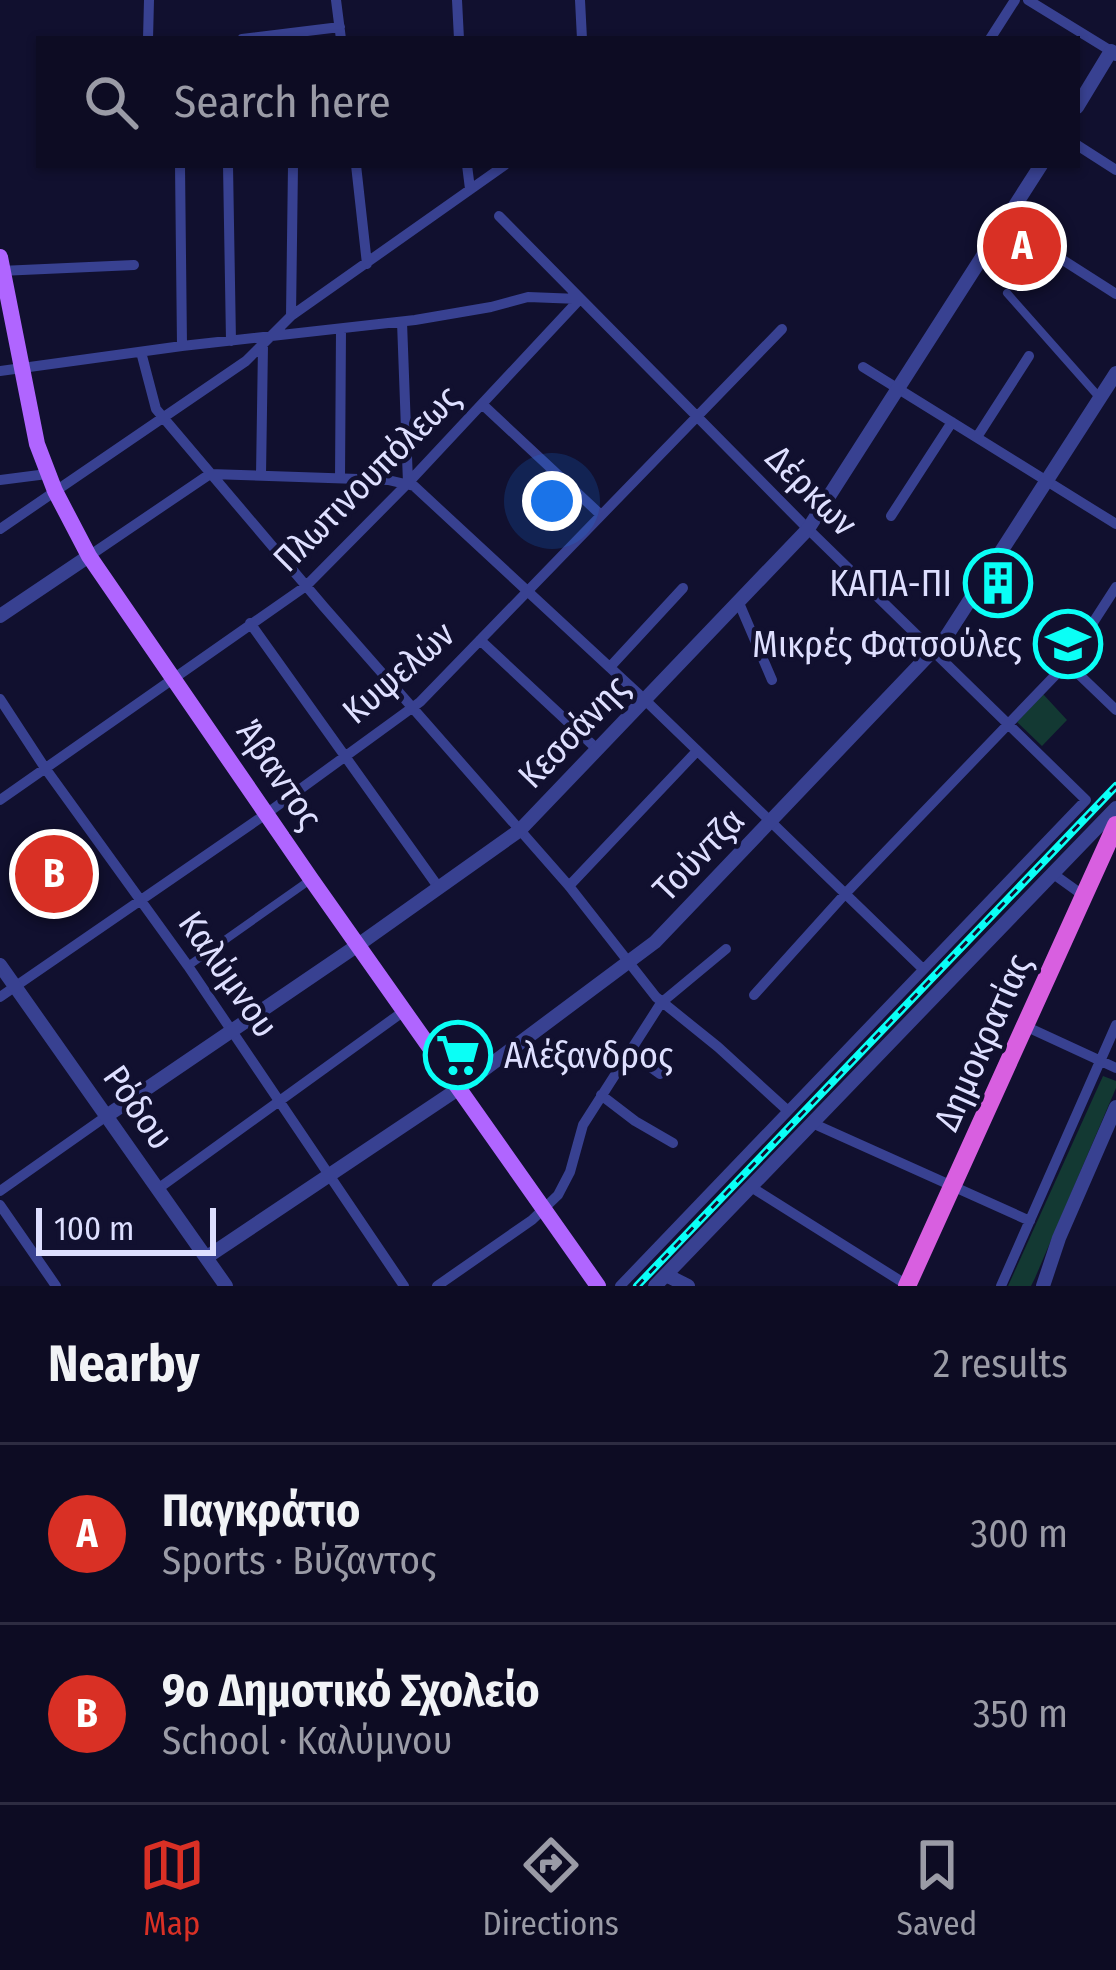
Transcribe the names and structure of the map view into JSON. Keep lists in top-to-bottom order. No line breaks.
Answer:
{"streets":{"highway":["Δημοκρατίας"],"main road":["Άβαντος"],"street":["Πλωτινουπόλεως","Δέρκων","Κυψελών","Κεσσάνης","Τούντζα","Καλύμνου","Ρόδου"]},"crossings":[["Πλωτινουπόλεως","Δέρκων"],["Πλωτινουπόλεως","Άβαντος"],["Πλωτινουπόλεως","Καλύμνου"],["Δέρκων","Κυψελών"],["Δέρκων","Κεσσάνης"],["Δέρκων","Τούντζα"],["Κυψελών","Άβαντος"],["Κυψελών","Καλύμνου"],["Κυψελών","Ρόδου"],["Κεσσάνης","Άβαντος"],["Κεσσάνης","Καλύμνου"],["Κεσσάνης","Ρόδου"],["Άβαντος","Τούντζα"],["Τούντζα","Καλύμνου"],["Τούντζα","Ρόδου"]],"places":{"building":["ΚΑΠΑ-ΠΙ"],"school or university":["Μικρές Φατσούλες"],"supermarket":["Αλέξανδρος"]},"scale_bar":"100 m","page":{"search":"Search here","pins":["A","B"],"scale":"100 m","heading":["Nearby","2 results"],"list":[{"mark":"A","name":"Παγκράτιο","note":"Sports · Βύζαντος","value":"300 m"},{"mark":"B","name":"9ο Δημοτικό Σχολείο","note":"School · Καλύμνου","value":"350 m"}],"nav":["Map","Directions","Saved"]}}
